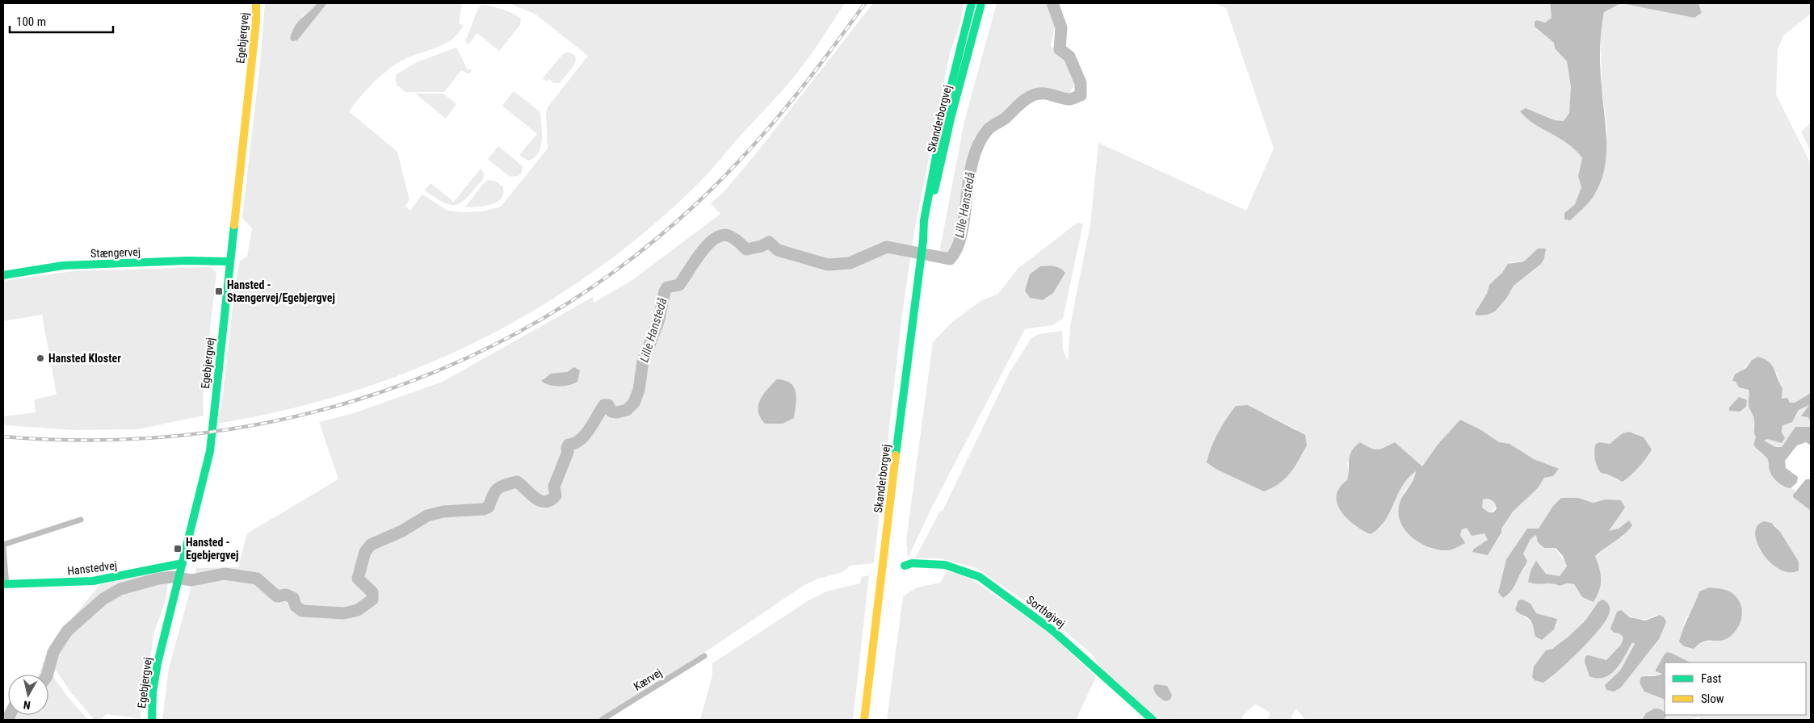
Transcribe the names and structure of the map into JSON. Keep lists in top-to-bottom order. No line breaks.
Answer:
{"streets":{"street":["Egebjergvej","Skanderborgvej","Stængervej","Hanstedvej","Sorthøjvej","Kærvej"]},"crossings":[["Egebjergvej","Stængervej"],["Egebjergvej","Hanstedvej"]],"water":["Lille Hanstedå"],"places":{"transit":["Hansted - Stængervej/Egebjergvej","Hansted - Egebjergvej"],"other":["Hansted Kloster"]},"legend":["Fast","Slow"],"scale_bar":"100 m","north":"bottom"}
